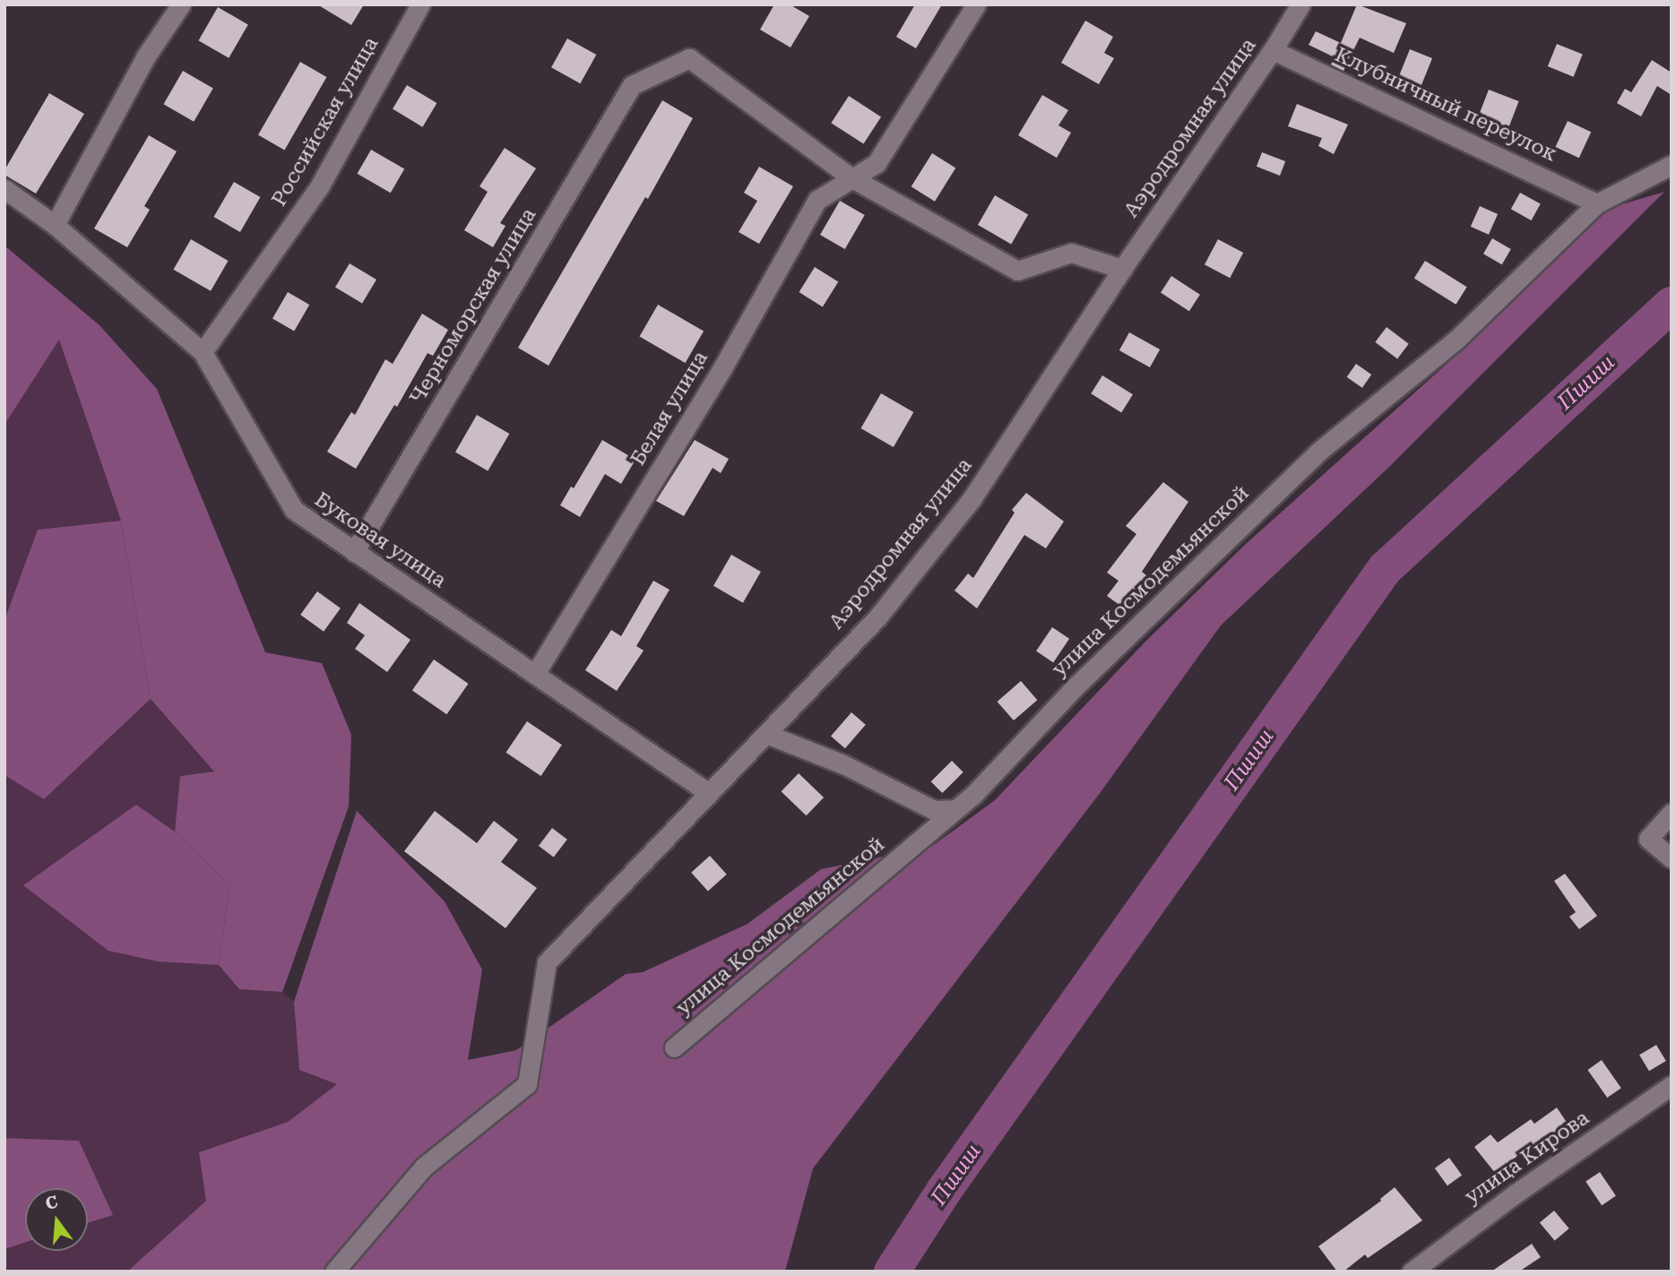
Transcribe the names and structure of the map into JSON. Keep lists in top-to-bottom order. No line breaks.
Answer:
{"streets":{"street":["Клубничный переулок","Российская улица","Аэродромная улица","Черноморская улица","Белая улица","Буковая улица","улица Космодемьянской","улица Кирова"]},"crossings":[["Клубничный переулок","Аэродромная улица"],["Клубничный переулок","улица Космодемьянской"],["Российская улица","Буковая улица"],["Аэродромная улица","Буковая улица"],["Черноморская улица","Белая улица"],["Черноморская улица","Буковая улица"],["Белая улица","Буковая улица"]],"water":["Пшиш"],"north":"top"}
